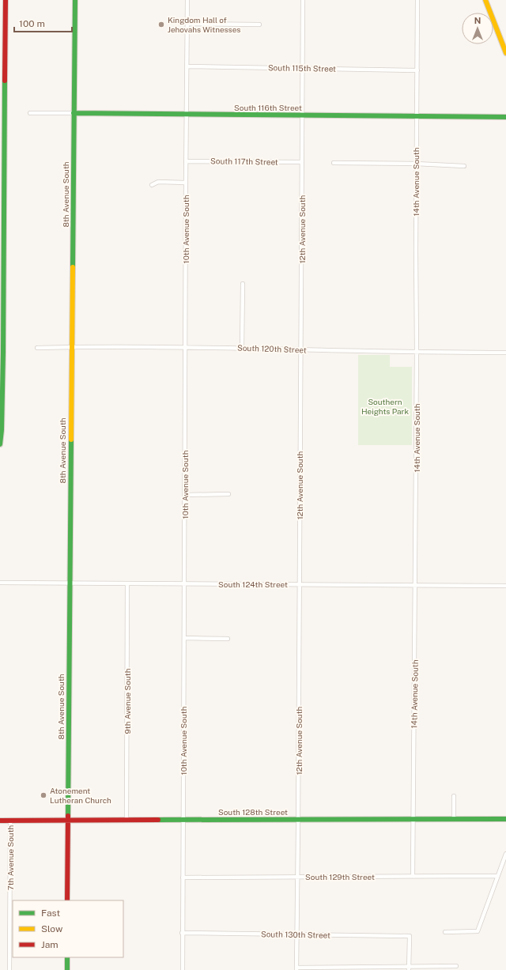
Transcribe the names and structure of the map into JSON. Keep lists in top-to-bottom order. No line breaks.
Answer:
{"streets":{"main road":["South 116th Street","8th Avenue South","South 128th Street"],"street":["South 115th Street","South 117th Street","14th Avenue South","10th Avenue South","12th Avenue South","South 120th Street","South 124th Street","9th Avenue South","7th Avenue South","South 129th Street","South 130th Street"]},"crossings":[["South 115th Street","14th Avenue South"],["South 115th Street","10th Avenue South"],["South 115th Street","12th Avenue South"],["South 116th Street","14th Avenue South"],["South 116th Street","8th Avenue South"],["South 116th Street","10th Avenue South"],["South 116th Street","12th Avenue South"],["South 117th Street","10th Avenue South"],["South 117th Street","12th Avenue South"],["14th Avenue South","South 120th Street"],["14th Avenue South","South 124th Street"],["14th Avenue South","South 128th Street"],["14th Avenue South","South 129th Street"],["8th Avenue South","South 120th Street"],["8th Avenue South","South 124th Street"],["8th Avenue South","South 128th Street"],["10th Avenue South","South 120th Street"],["10th Avenue South","South 124th Street"],["10th Avenue South","South 128th Street"],["10th Avenue South","South 129th Street"],["10th Avenue South","South 130th Street"],["12th Avenue South","South 120th Street"],["12th Avenue South","South 124th Street"],["12th Avenue South","South 128th Street"],["12th Avenue South","South 129th Street"],["12th Avenue South","South 130th Street"],["South 124th Street","9th Avenue South"],["9th Avenue South","South 128th Street"],["South 128th Street","7th Avenue South"]],"parks":["Southern Heights Park"],"places":["Kingdom Hall of Jehovahs Witnesses","Atonement Lutheran Church"],"legend":["Fast","Slow","Jam"],"scale_bar":"100 m","north":"top"}
